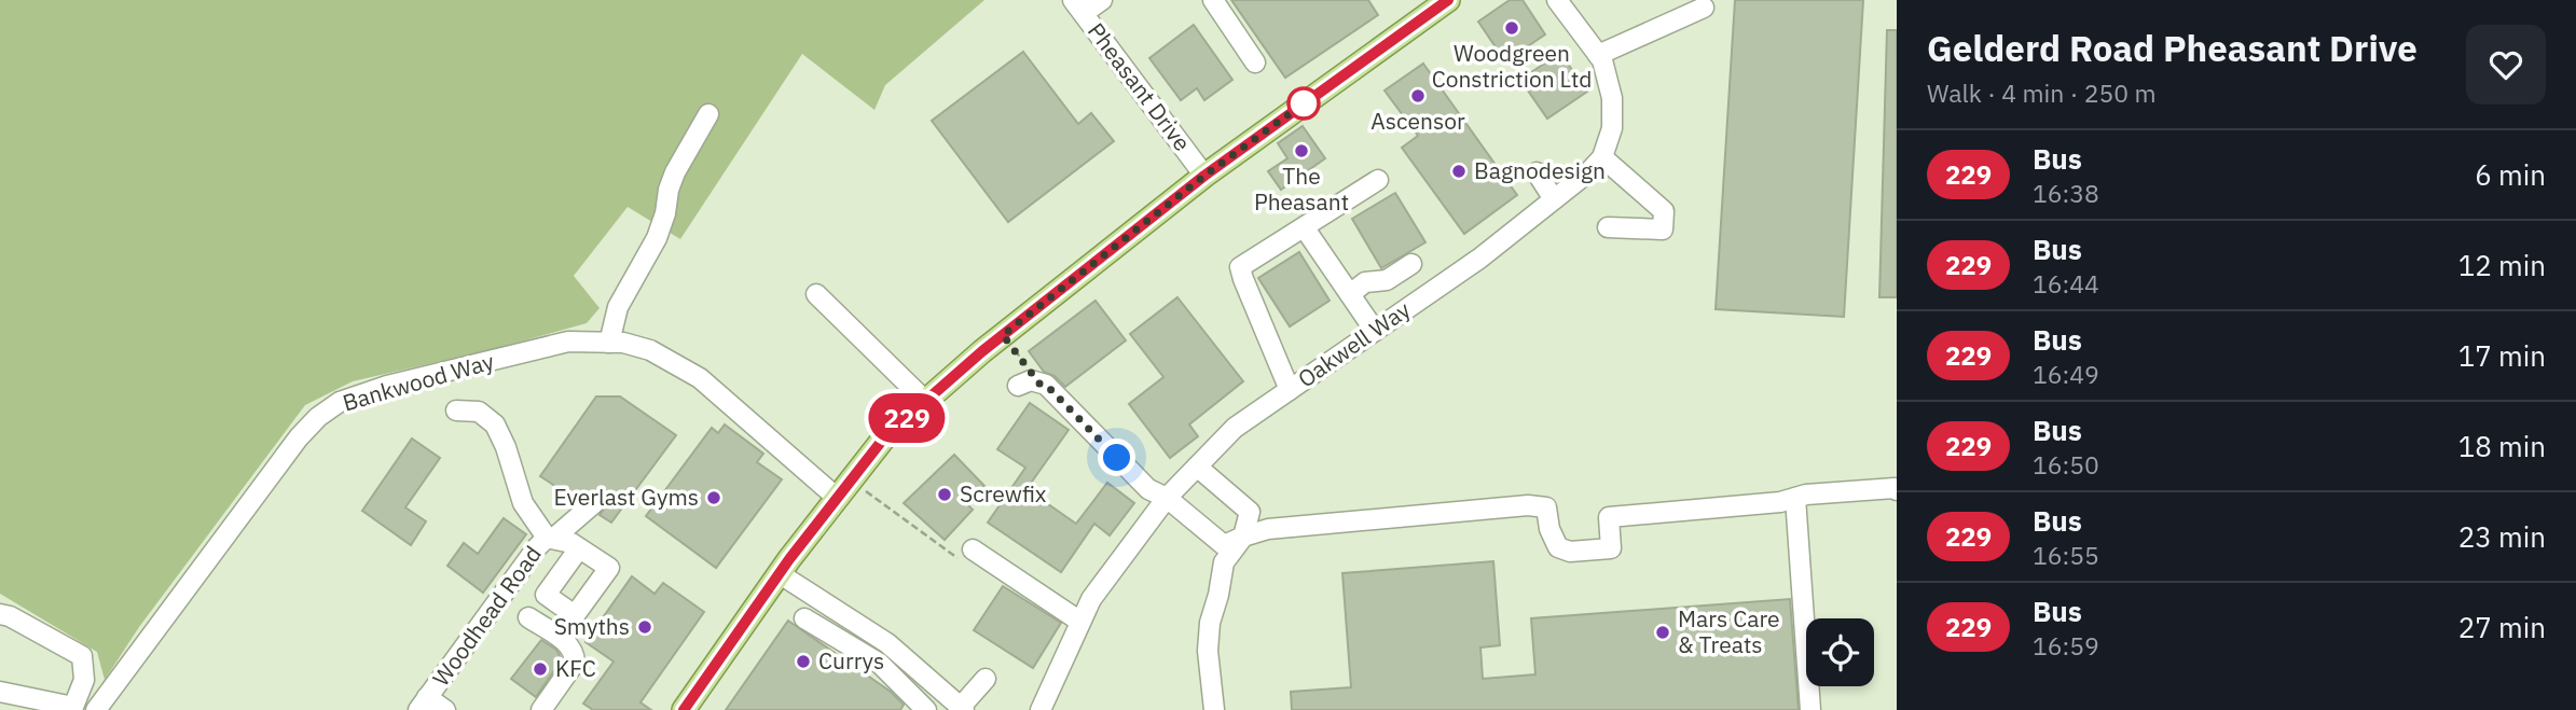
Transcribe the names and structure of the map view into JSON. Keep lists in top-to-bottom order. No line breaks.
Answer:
{"streets":{"street":["Pheasant Drive","Oakwell Way","Bankwood Way","Woodhead Road"]},"places":["Woodgreen Constriction Ltd","Ascensor","The Pheasant","Bagnodesign","Screwfix","Everlast Gyms","Smyths","Mars Care & Treats","Currys","KFC"],"lines":["bus line 229"],"page":{"on_map":"229","heading":["Gelderd Road Pheasant Drive","Walk · 4 min · 250 m"],"list":[{"mark":"229","name":"Bus","note":"16:38","value":"6 min"},{"mark":"229","name":"Bus","note":"16:44","value":"12 min"},{"mark":"229","name":"Bus","note":"16:49","value":"17 min"},{"mark":"229","name":"Bus","note":"16:50","value":"18 min"},{"mark":"229","name":"Bus","note":"16:55","value":"23 min"},{"mark":"229","name":"Bus","note":"16:59","value":"27 min"}]}}
